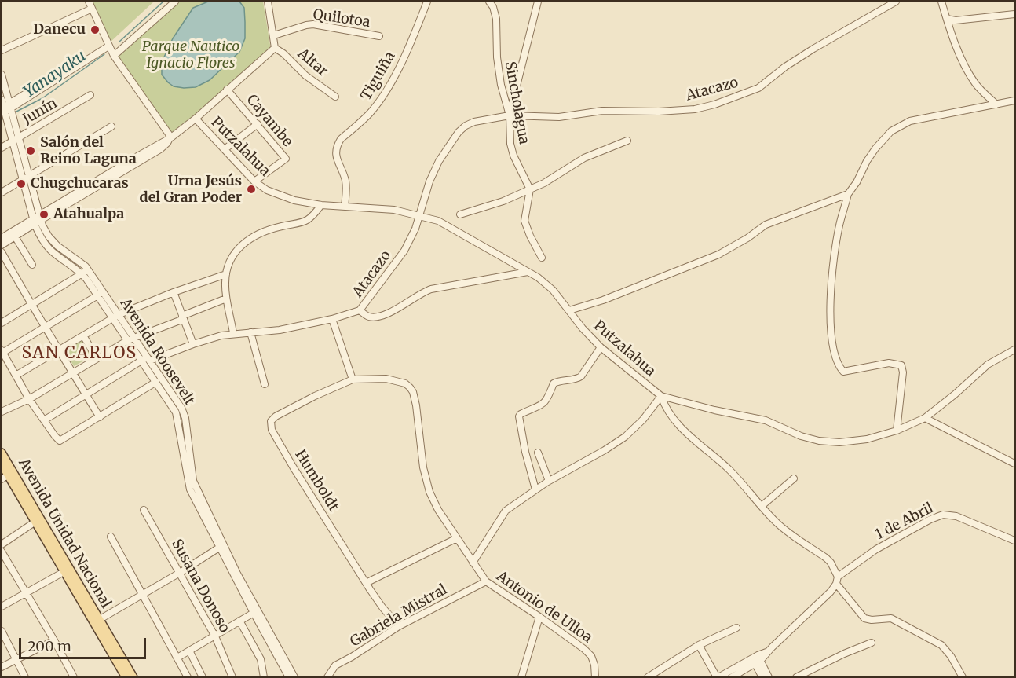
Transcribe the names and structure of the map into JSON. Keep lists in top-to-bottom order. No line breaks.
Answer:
{"streets":{"main road":["Avenida Unidad Nacional"],"street":["Quilotoa","Altar","Tiguiña","Atacazo","Sincholagua","Junín","Cayambe","Putzalahua","Avenida Roosevelt","Humboldt","1 de Abril","Susana Donoso","Antonio de Ulloa","Gabriela Mistral"]},"crossings":[["Tiguiña","Putzalahua"],["Atacazo","Sincholagua"],["Atacazo","Putzalahua"],["Atacazo","Avenida Roosevelt"],["Junín","Avenida Roosevelt"],["Cayambe","Putzalahua"],["Humboldt","Antonio de Ulloa"],["Humboldt","Gabriela Mistral"],["Antonio de Ulloa","Gabriela Mistral"]],"districts":["SAN CARLOS"],"water":["Yanayaku"],"parks":["Parque Nautico Ignacio Flores"],"places":["Danecu","Salón del Reino Laguna","Chugchucaras","Urna Jesús del Gran Poder","Atahualpa"],"scale_bar":"200 m"}
